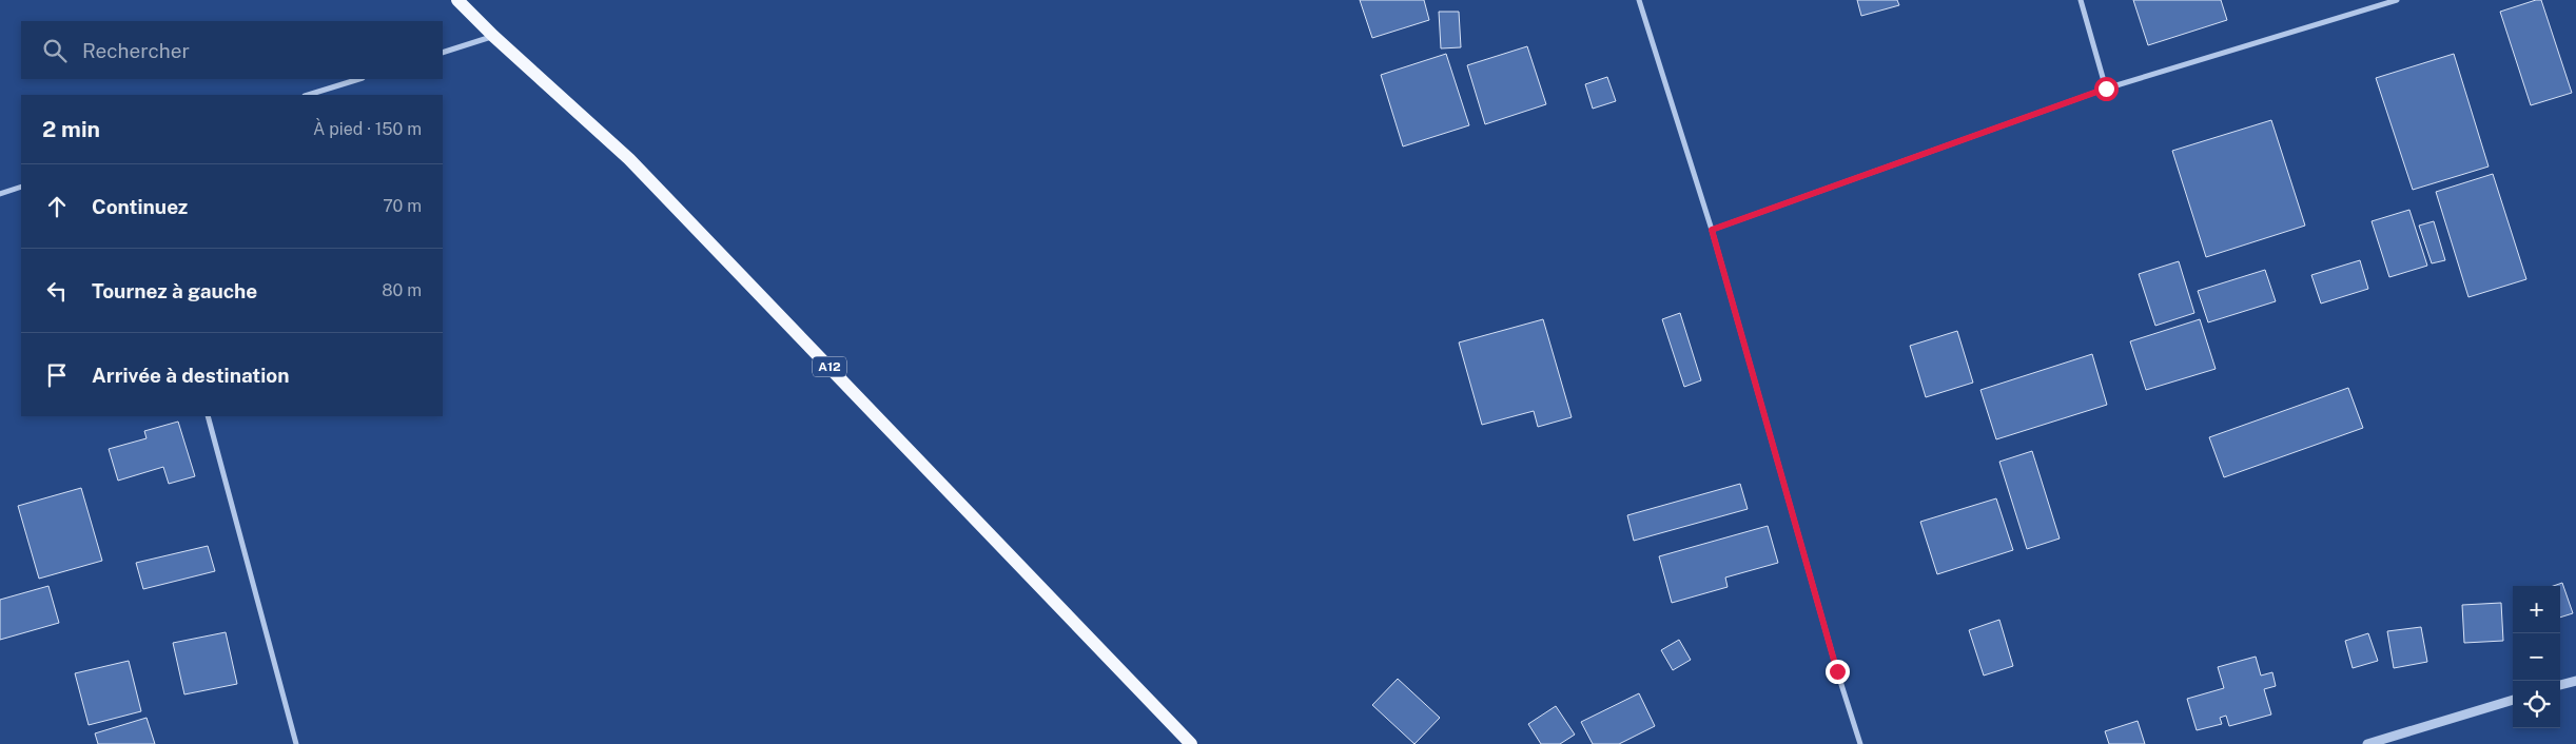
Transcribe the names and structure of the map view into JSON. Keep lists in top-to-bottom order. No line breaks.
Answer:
{"streets":{"main road":["A12"]},"page":{"search":"Rechercher","heading":["2 min","À pied · 150 m"],"list":[["Continuez","70 m"],["Tournez à gauche","80 m"],"Arrivée à destination"],"map_buttons":["+","−"]}}
